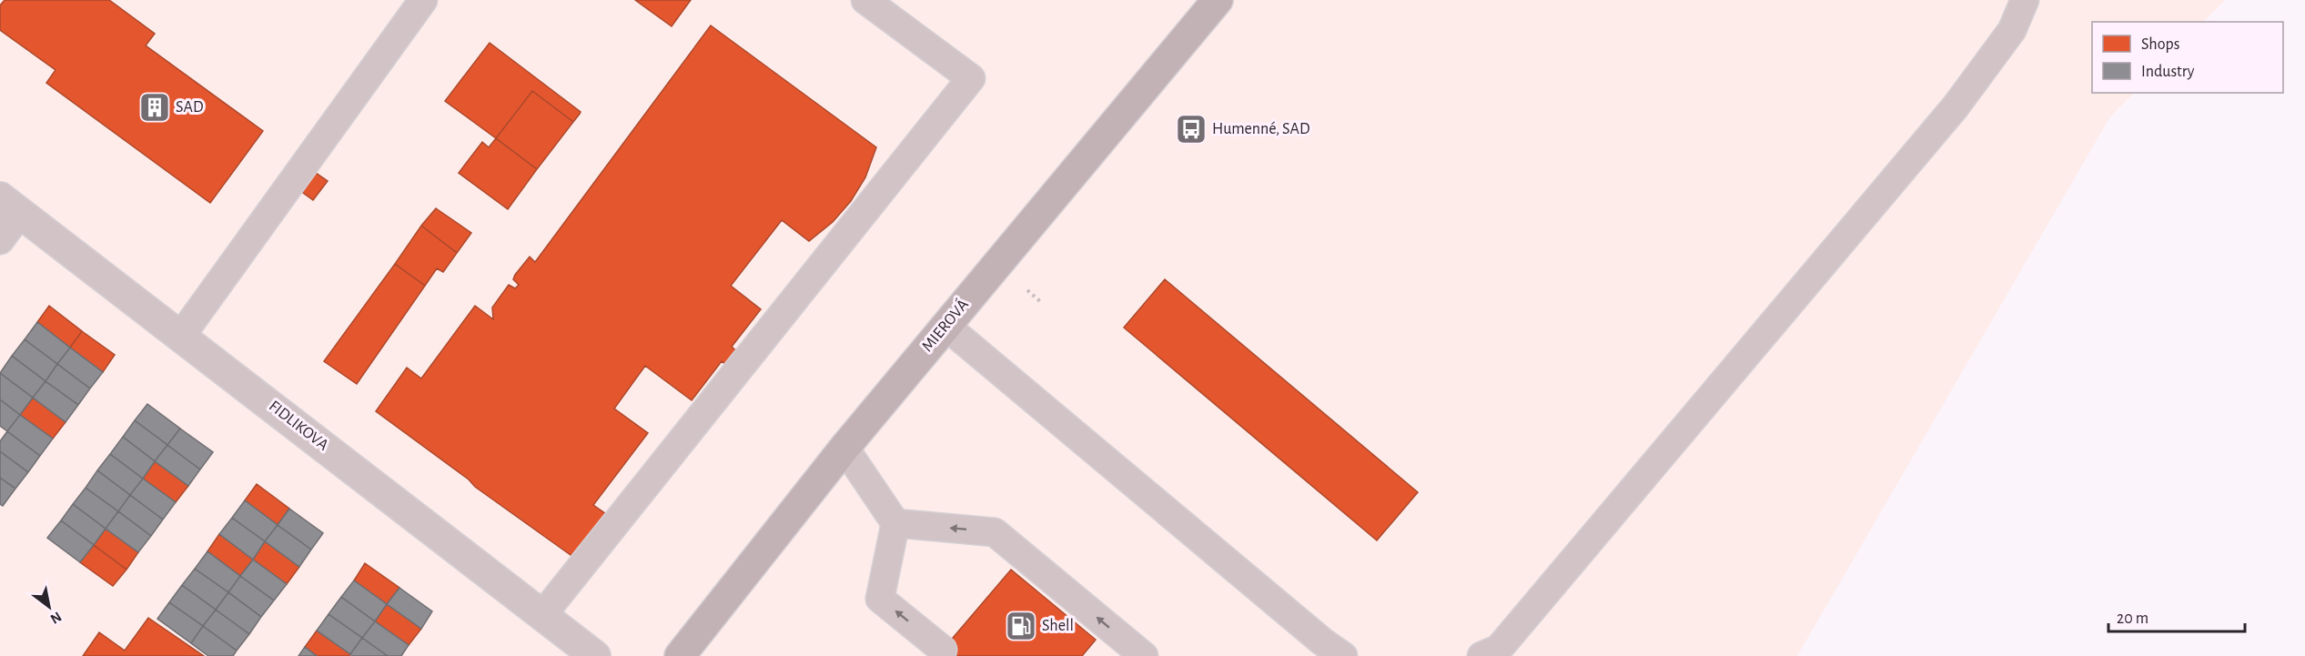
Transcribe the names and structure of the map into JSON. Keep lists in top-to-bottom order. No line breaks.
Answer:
{"streets":{"main road":["MIEROVÁ"],"street":["FIDLIKOVA"]},"places":{"building":["SAD"],"bus stop":["Humenné, SAD"],"fuel station":["Shell"]},"legend":["Shops","Industry"],"scale_bar":"20 m","north":"bottom right"}
